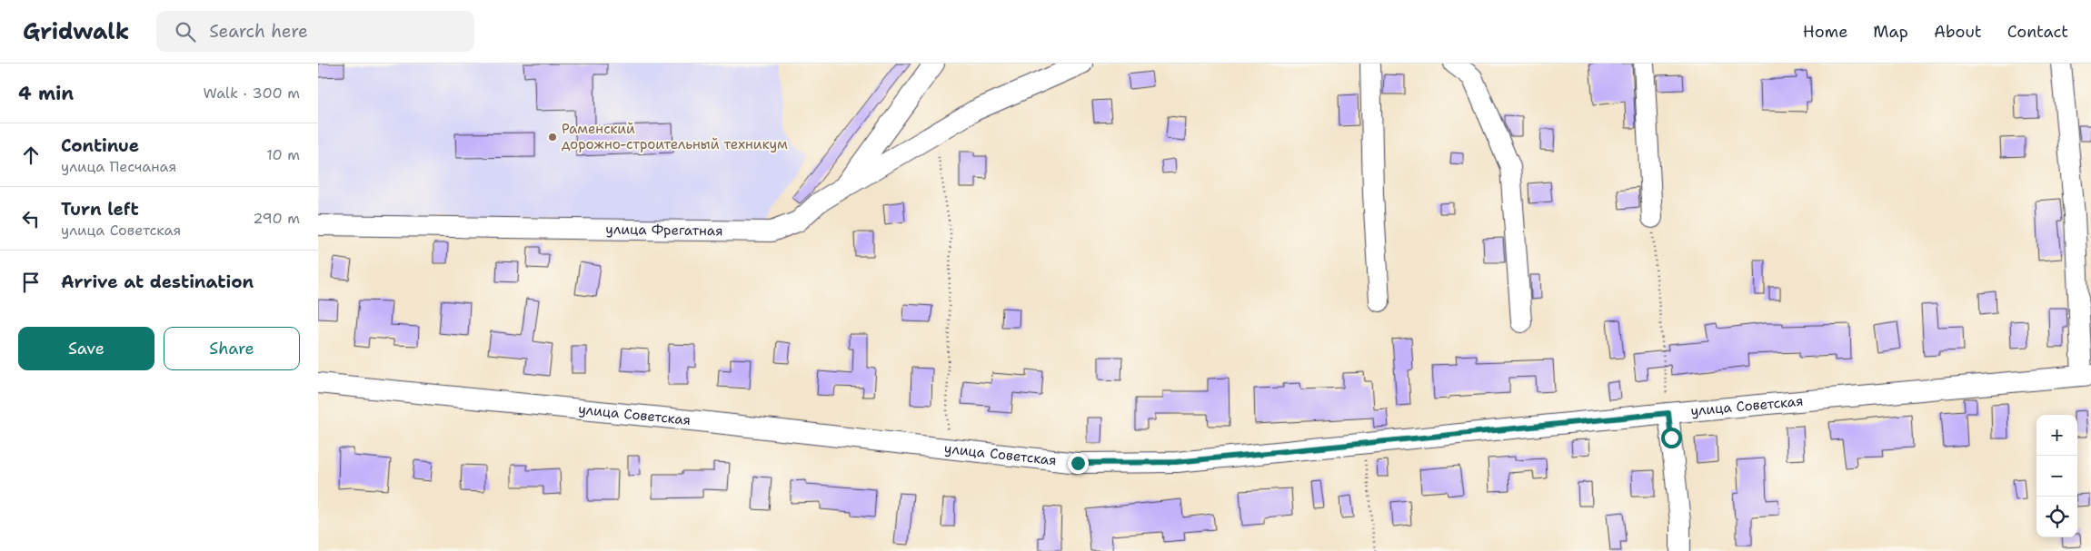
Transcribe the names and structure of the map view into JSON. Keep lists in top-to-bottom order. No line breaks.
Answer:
{"streets":{"street":["улица Фрегатная","улица Советская"]},"places":["Раменский дорожно-строительный техникум"],"page":{"header":"Gridwalk","search":"Search here","nav":["Home","Map","About","Contact"],"heading":["4 min","Walk · 300 m"],"list":[["Continue","улица Песчаная","10 m"],["Turn left","улица Советская","290 m"],"Arrive at destination"],"buttons":["Save","Share"],"map_buttons":["+","−"]}}
